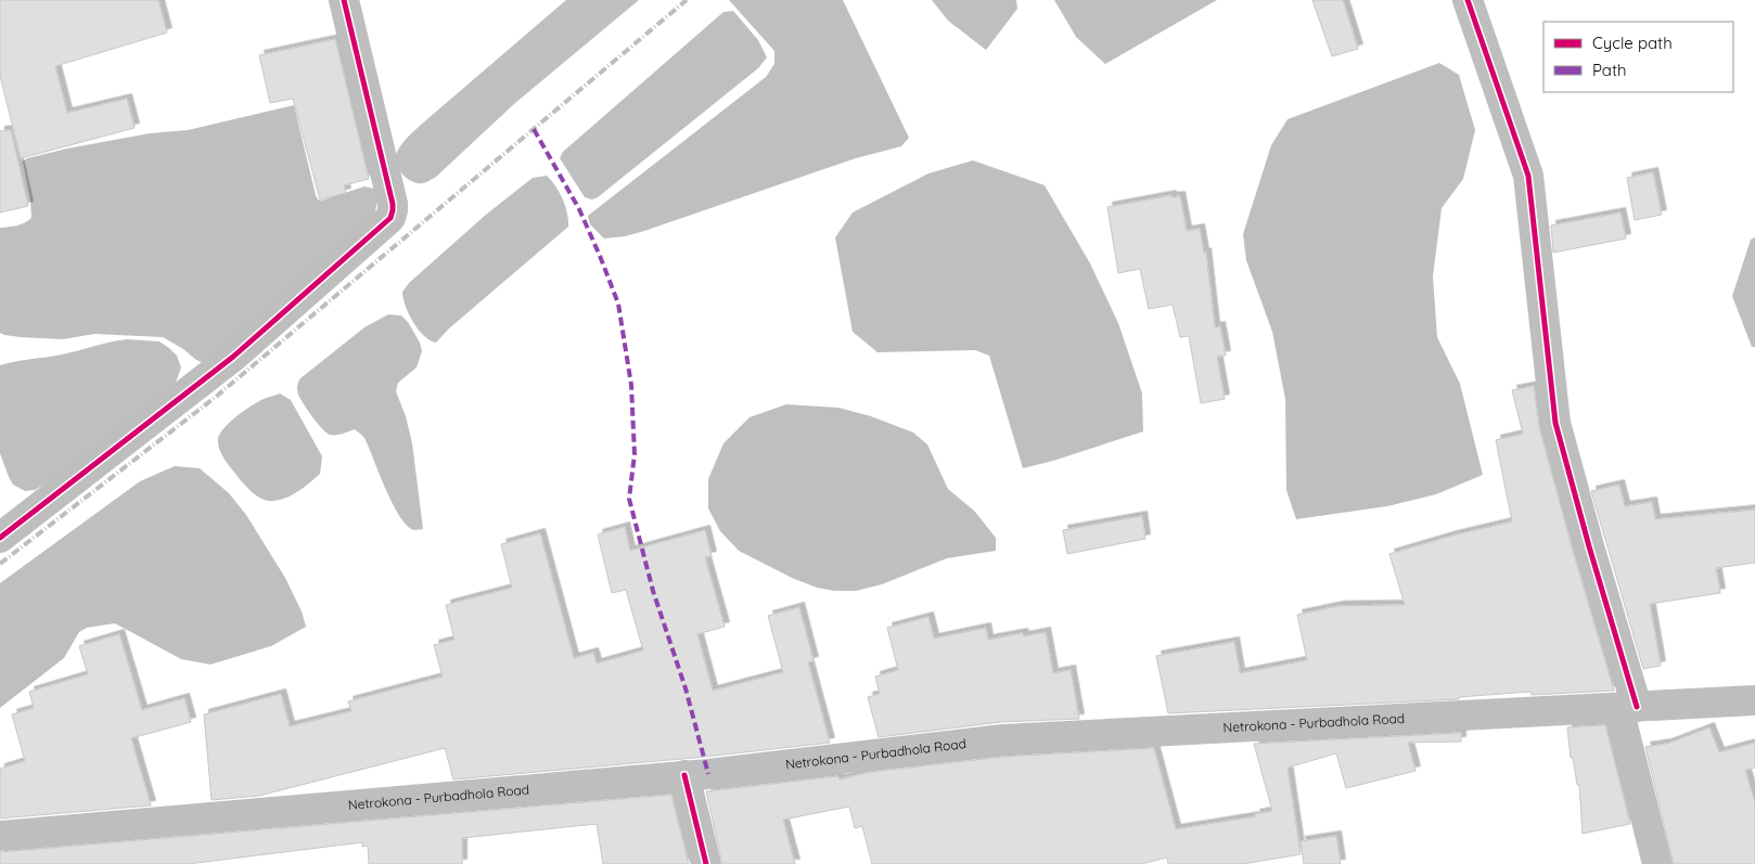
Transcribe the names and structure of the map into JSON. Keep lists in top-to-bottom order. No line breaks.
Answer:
{"streets":{"main road":["Netrokona - Purbadhola Road"]},"legend":["Cycle path","Path"]}
